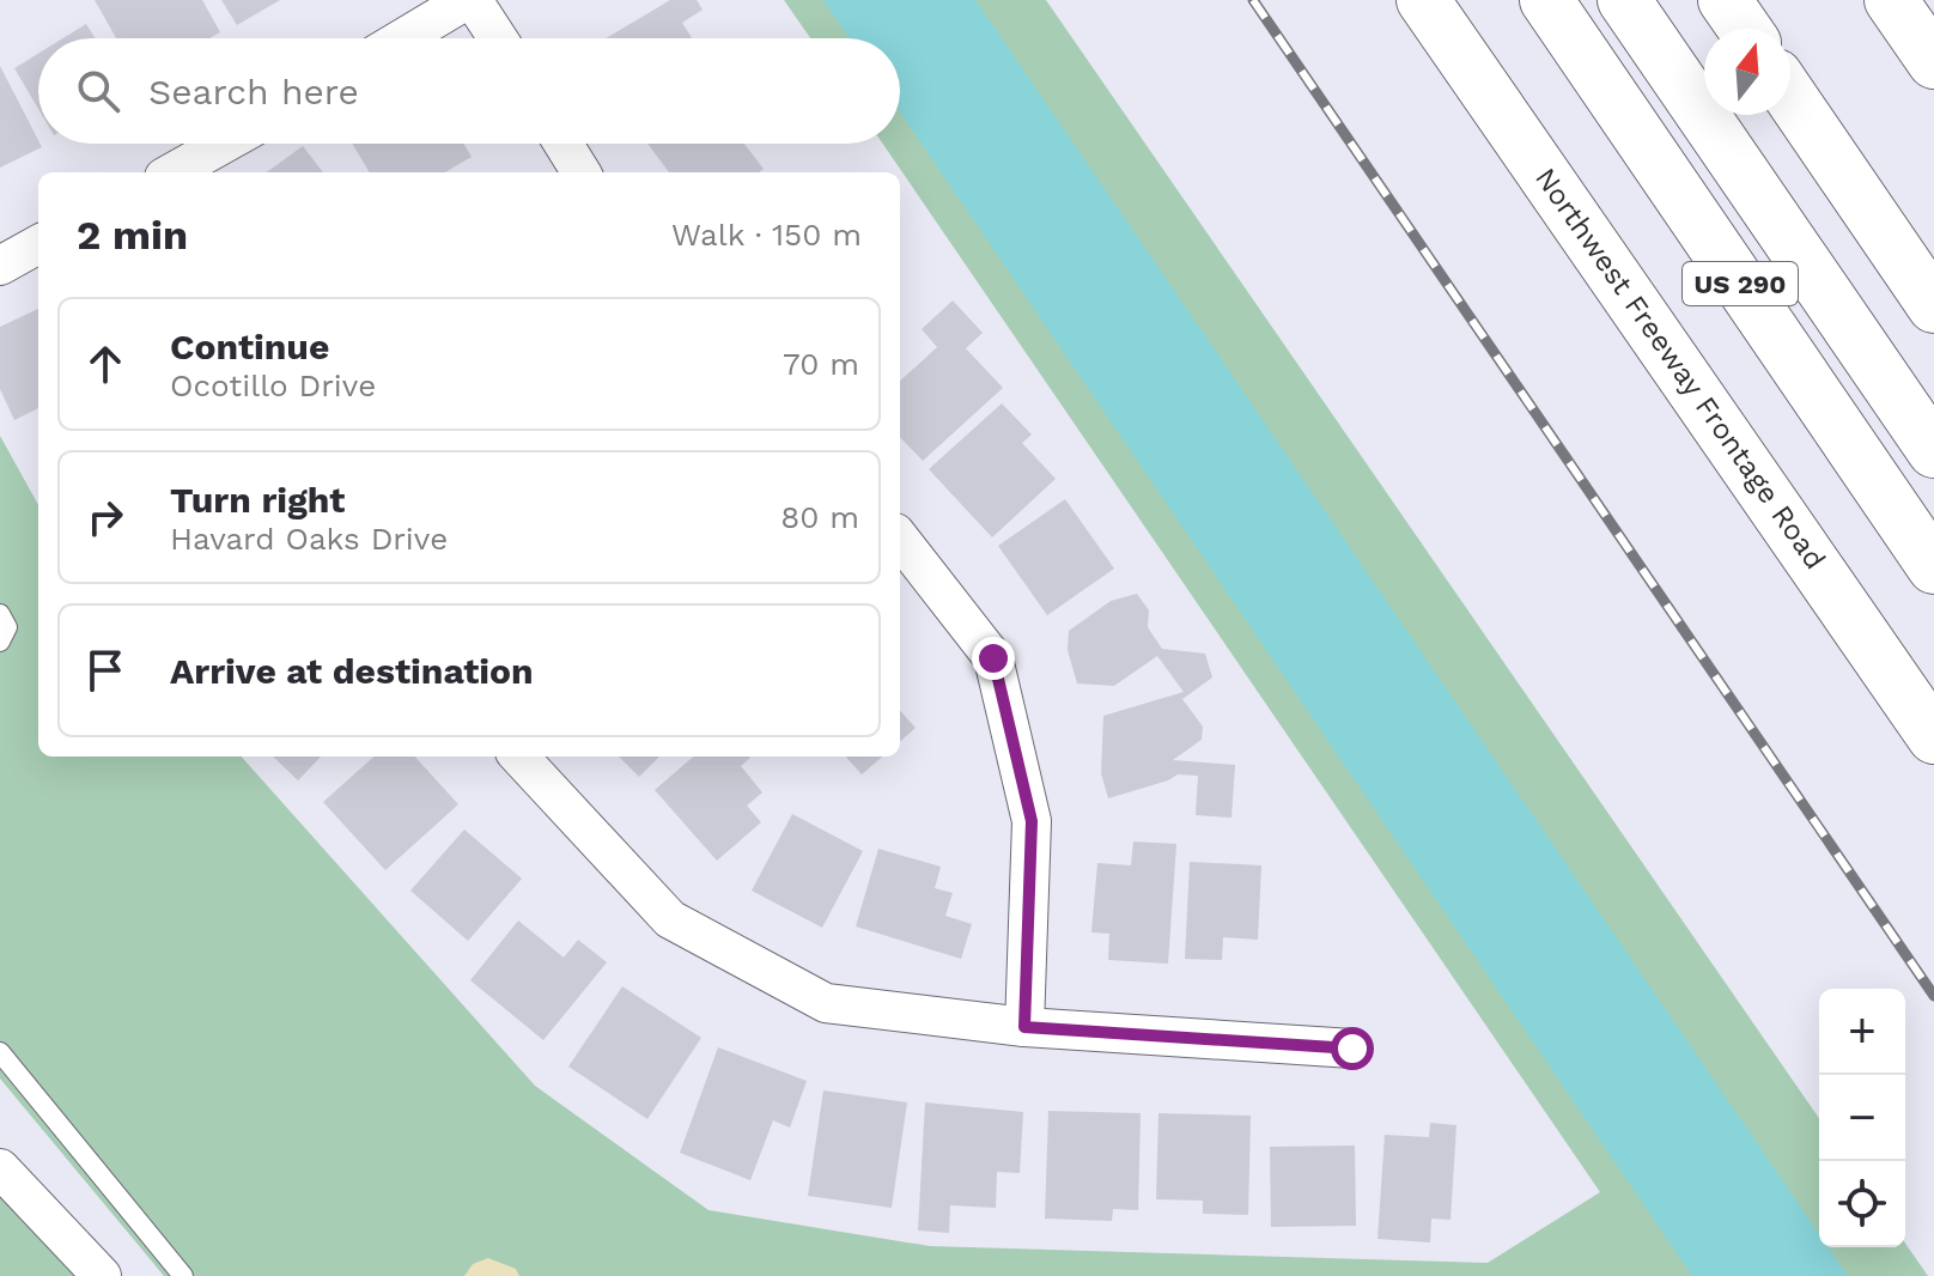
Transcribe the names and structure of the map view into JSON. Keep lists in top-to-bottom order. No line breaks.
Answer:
{"streets":{"main road":["US 290","Northwest Freeway Frontage Road"]},"north":"top","page":{"search":"Search here","heading":["2 min","Walk · 150 m"],"list":[["Continue","Ocotillo Drive","70 m"],["Turn right","Havard Oaks Drive","80 m"],"Arrive at destination"],"map_buttons":["+","−"]}}
